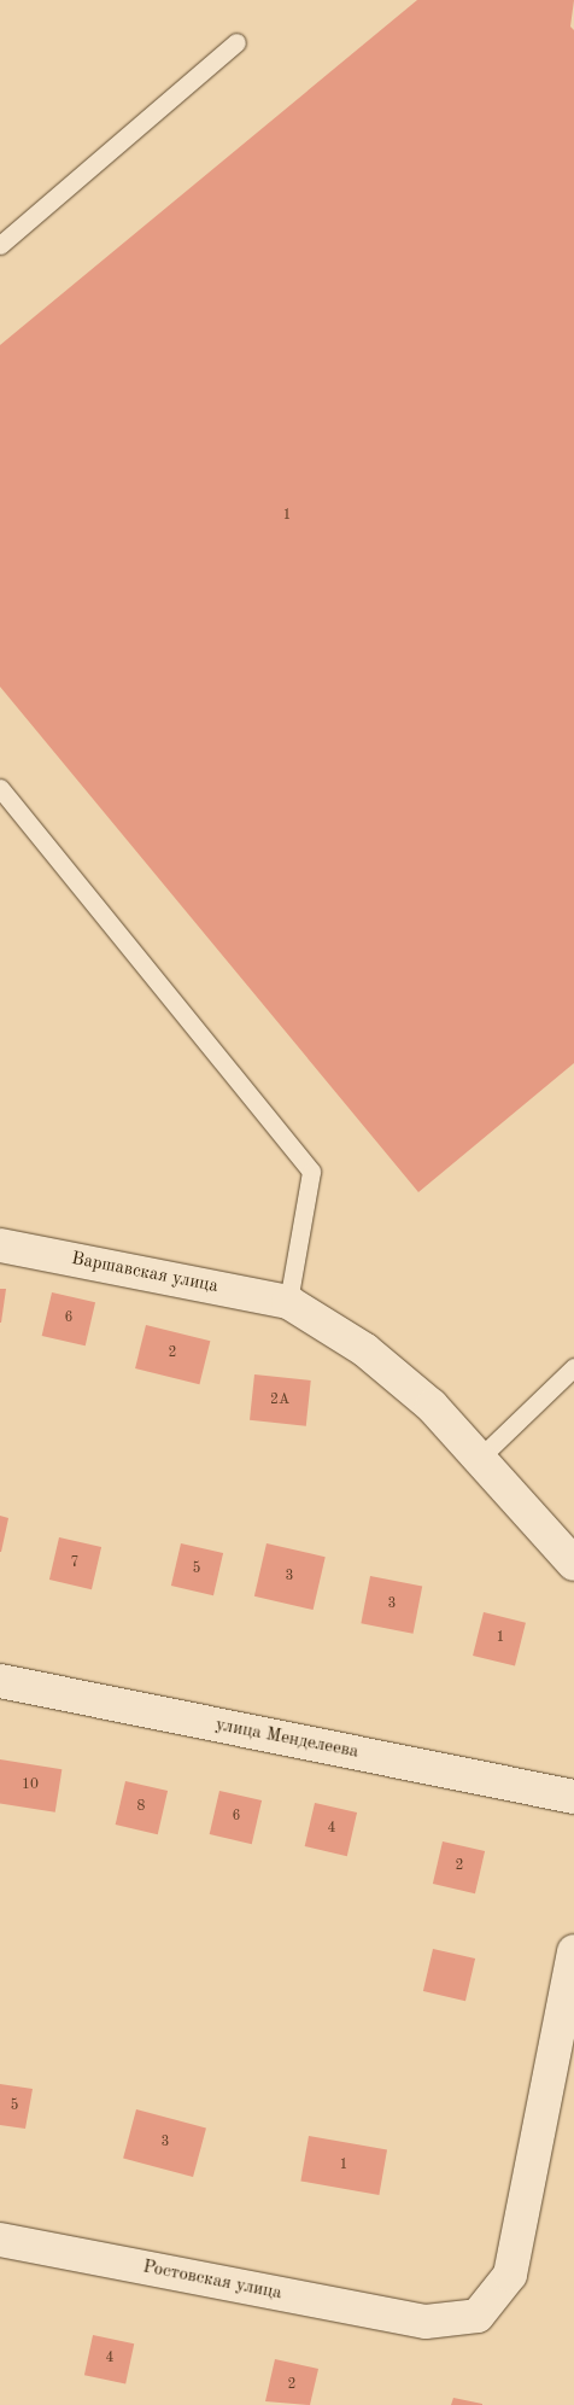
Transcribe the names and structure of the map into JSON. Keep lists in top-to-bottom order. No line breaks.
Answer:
{"streets":{"street":["Варшавская улица","улица Менделеева","Ростовская улица"]},"house_numbers":["1","6","2","2А","7","5","3","3","1","10","8","6","4","2","5","3","1","4","2"]}
